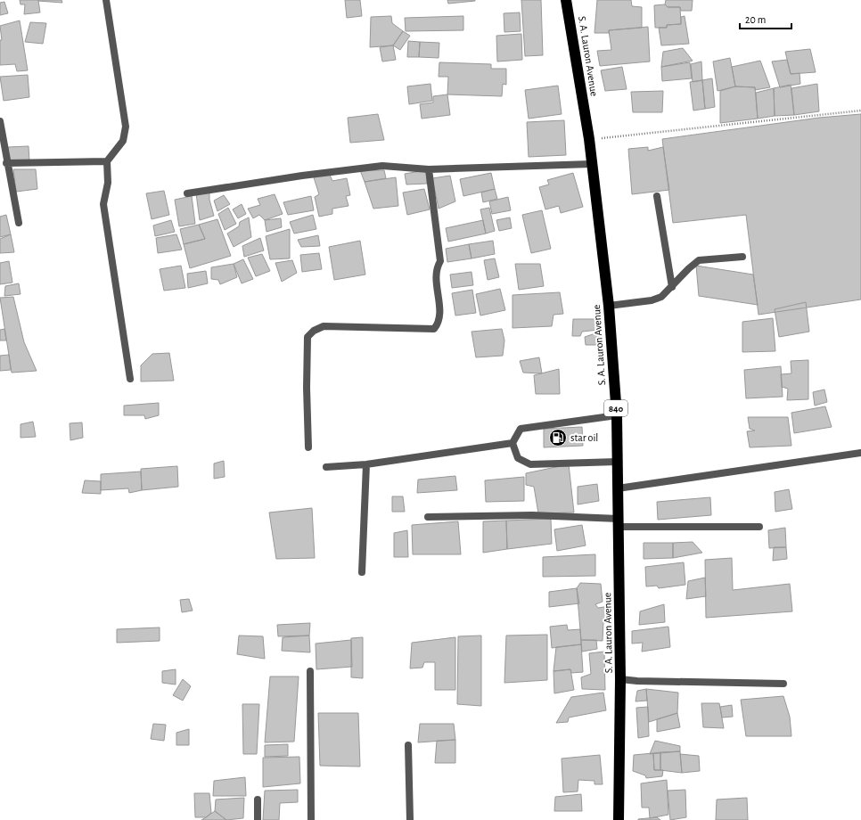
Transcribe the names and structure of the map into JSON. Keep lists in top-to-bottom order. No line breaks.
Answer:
{"streets":{"highway":["S. A. Lauron Avenue","840"]},"places":{"fuel station":["star oil"]},"scale_bar":"20 m"}
